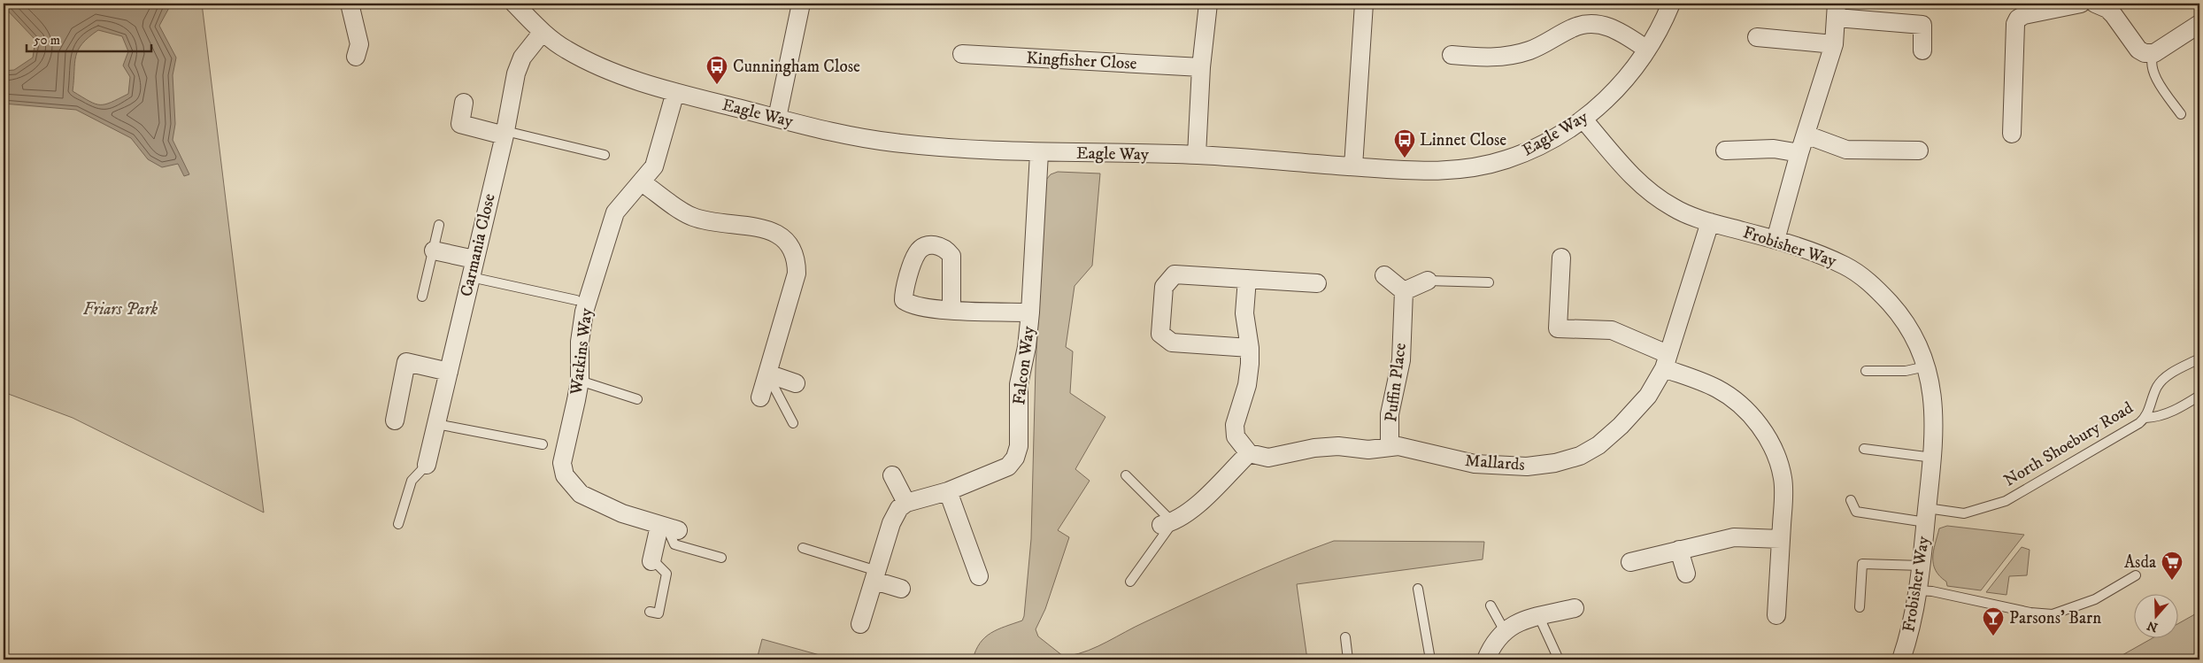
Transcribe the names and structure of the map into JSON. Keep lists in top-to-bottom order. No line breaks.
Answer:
{"streets":{"street":["Kingfisher Close","Eagle Way","Carmania Close","Frobisher Way","Watkins Way","Falcon Way","Puffin Place","Mallards"],"lane":["North Shoebury Road"]},"crossings":[["Eagle Way","Carmania Close"],["Eagle Way","Frobisher Way"],["Eagle Way","Watkins Way"],["Eagle Way","Falcon Way"],["Frobisher Way","North Shoebury Road"],["Frobisher Way","Mallards"],["Puffin Place","Mallards"]],"parks":["Friars Park"],"places":{"bus stop":["Cunningham Close","Linnet Close"],"supermarket":["Asda"],"bar":["Parsons' Barn"]},"scale_bar":"50 m","north":"bottom"}
